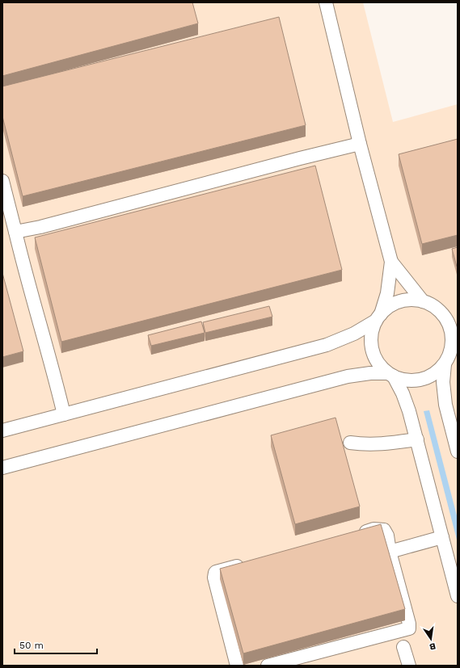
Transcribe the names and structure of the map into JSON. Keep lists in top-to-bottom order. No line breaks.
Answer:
{"scale_bar":"50 m","north":"bottom"}
